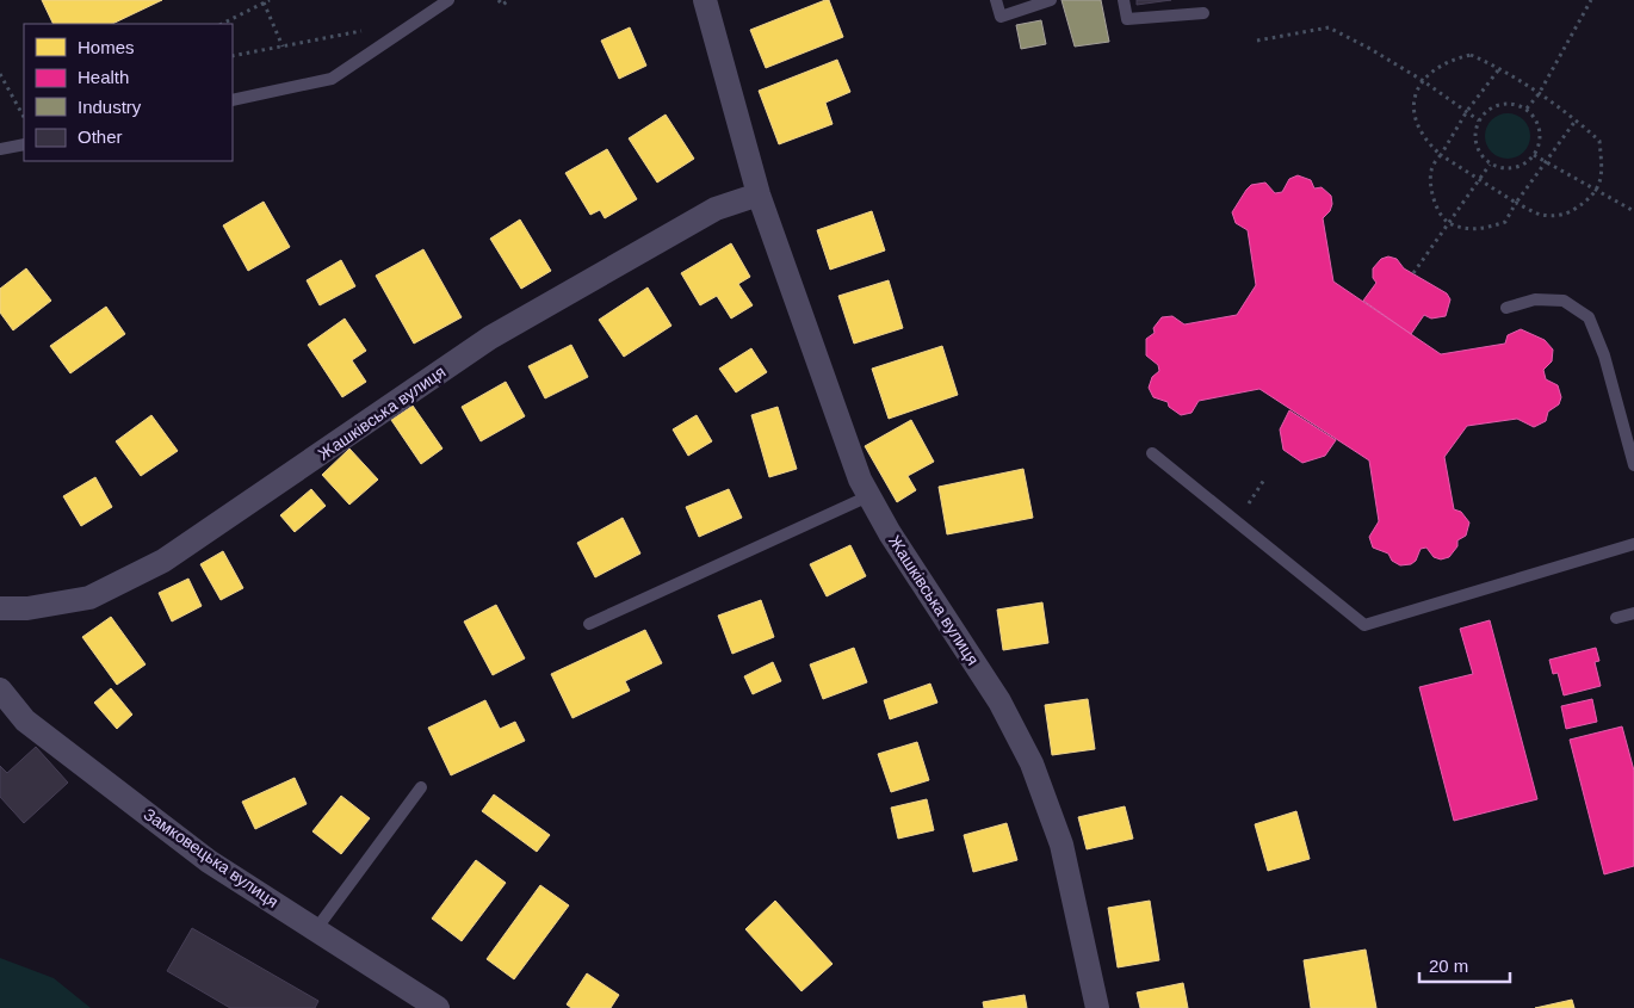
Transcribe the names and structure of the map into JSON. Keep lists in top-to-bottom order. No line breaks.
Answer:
{"streets":{"street":["Жашківська вулиця","Замковецька вулиця"]},"legend":["Homes","Health","Industry","Other"],"scale_bar":"20 m"}
